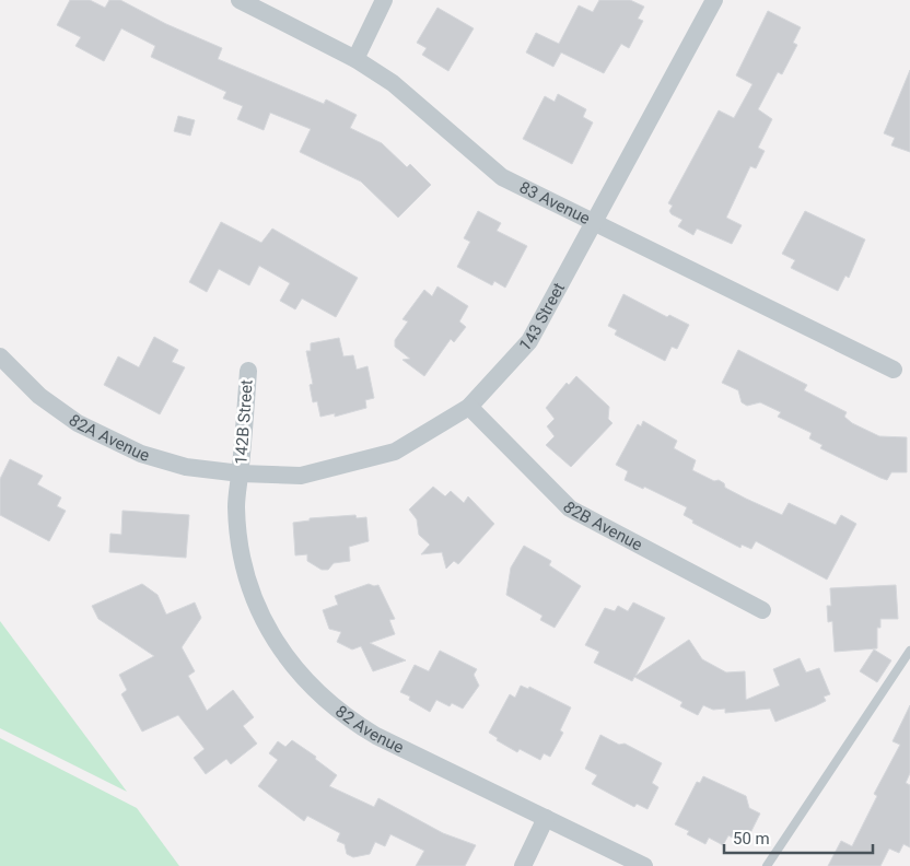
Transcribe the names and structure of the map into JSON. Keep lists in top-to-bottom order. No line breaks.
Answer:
{"streets":{"street":["83 Avenue","143 Street","142B Street","82A Avenue","82B Avenue","82 Avenue"]},"crossings":[["83 Avenue","143 Street"],["143 Street","142B Street"],["143 Street","82A Avenue"],["143 Street","82B Avenue"],["143 Street","82 Avenue"],["142B Street","82A Avenue"],["142B Street","82 Avenue"],["82A Avenue","82 Avenue"]],"scale_bar":"50 m"}
